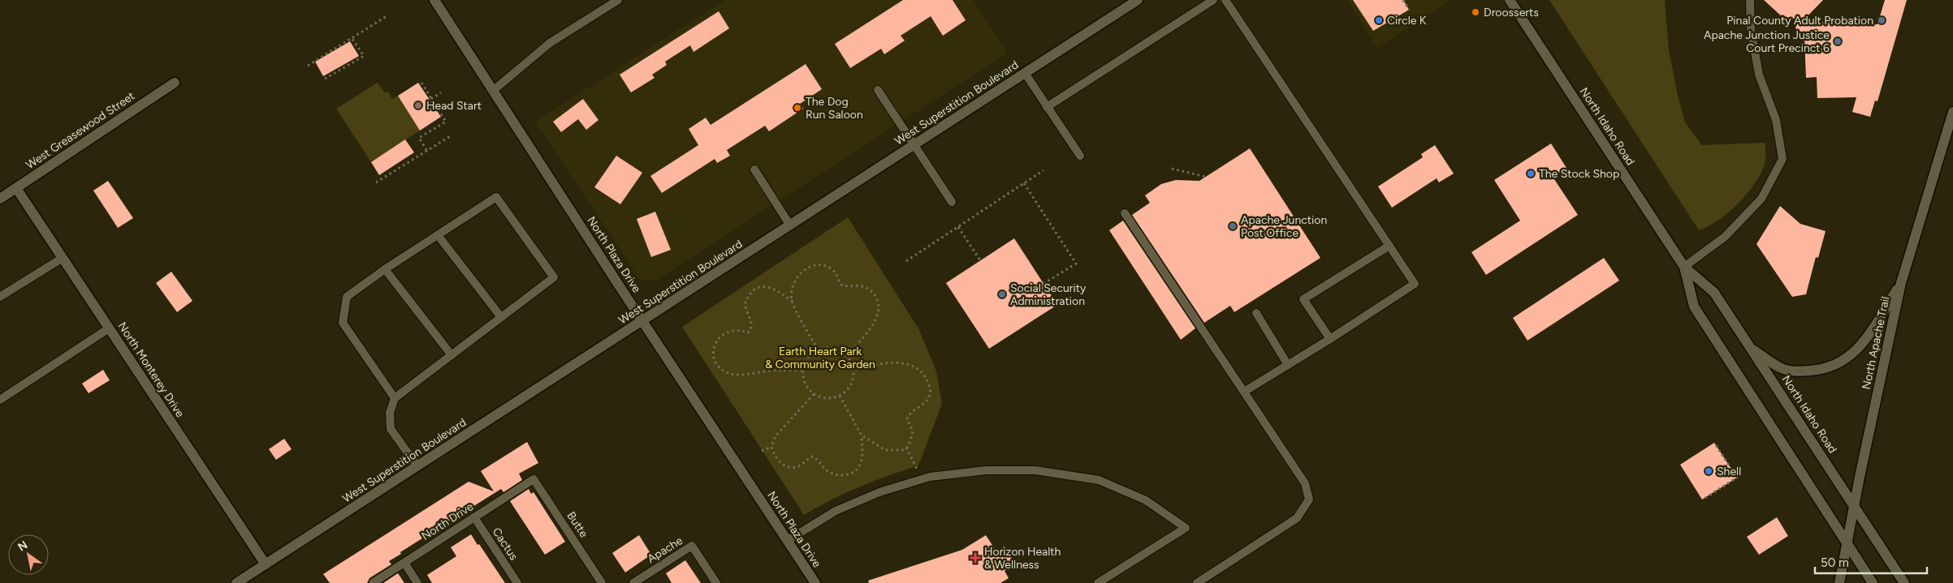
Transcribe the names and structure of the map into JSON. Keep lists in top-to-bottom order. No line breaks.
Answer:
{"streets":{"main road":["West Superstition Boulevard","North Idaho Road","West Greasewood Street","North Plaza Drive","North Apache Trail","North Monterey Drive"],"lane":["North Drive","Butte","Cactus","Apache"]},"crossings":[["West Superstition Boulevard","North Plaza Drive"],["West Superstition Boulevard","North Monterey Drive"],["North Idaho Road","North Apache Trail"],["West Greasewood Street","North Monterey Drive"],["North Drive","Butte"],["North Drive","Cactus"]],"parks":["Earth Heart Park & Community Garden"],"places":{"other":["Droosserts","Circle K","Pinal County Adult Probation","Apache Junction Justice Court Precinct 6","Head Start","The Dog Run Saloon","The Stock Shop","Apache Junction Post Office","Social Security Administration","Shell"],"health":["Horizon Health & Wellness"]},"scale_bar":"50 m","north":"top left"}
